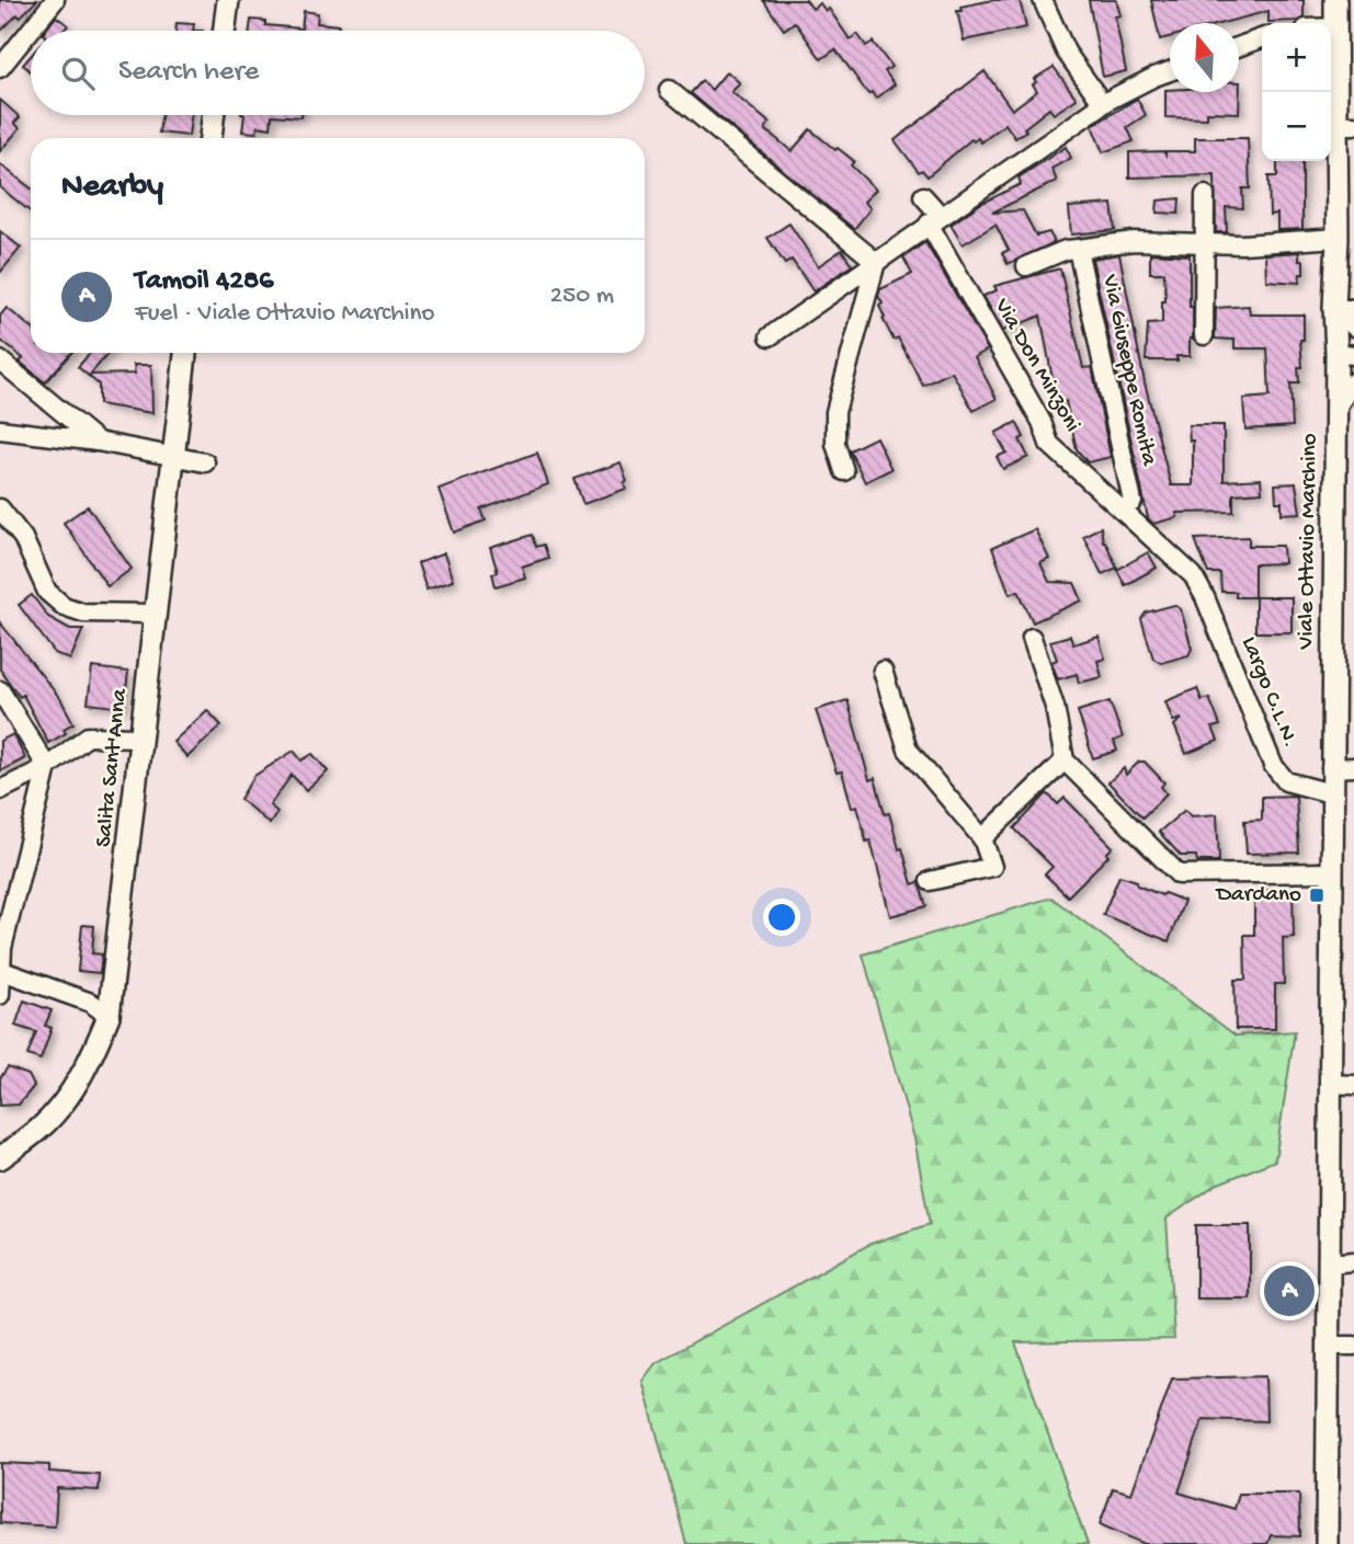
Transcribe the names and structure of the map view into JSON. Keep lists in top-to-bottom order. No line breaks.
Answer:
{"streets":{"street":["Via Don Minzoni","Via Giuseppe Romita","Viale Ottavio Marchino","Largo C.L.N.","Salita Sant'Anna"]},"crossings":[["Via Don Minzoni","Largo C.L.N."],["Via Giuseppe Romita","Viale Ottavio Marchino"],["Viale Ottavio Marchino","Largo C.L.N."]],"places":{"transit":["Dardano"]},"north":"top","page":{"map_buttons":["+","−"],"search":"Search here","heading":"Nearby","list":[{"mark":"A","name":"Tamoil 4286","note":"Fuel · Viale Ottavio Marchino","value":"250 m"}],"pins":"A"}}
